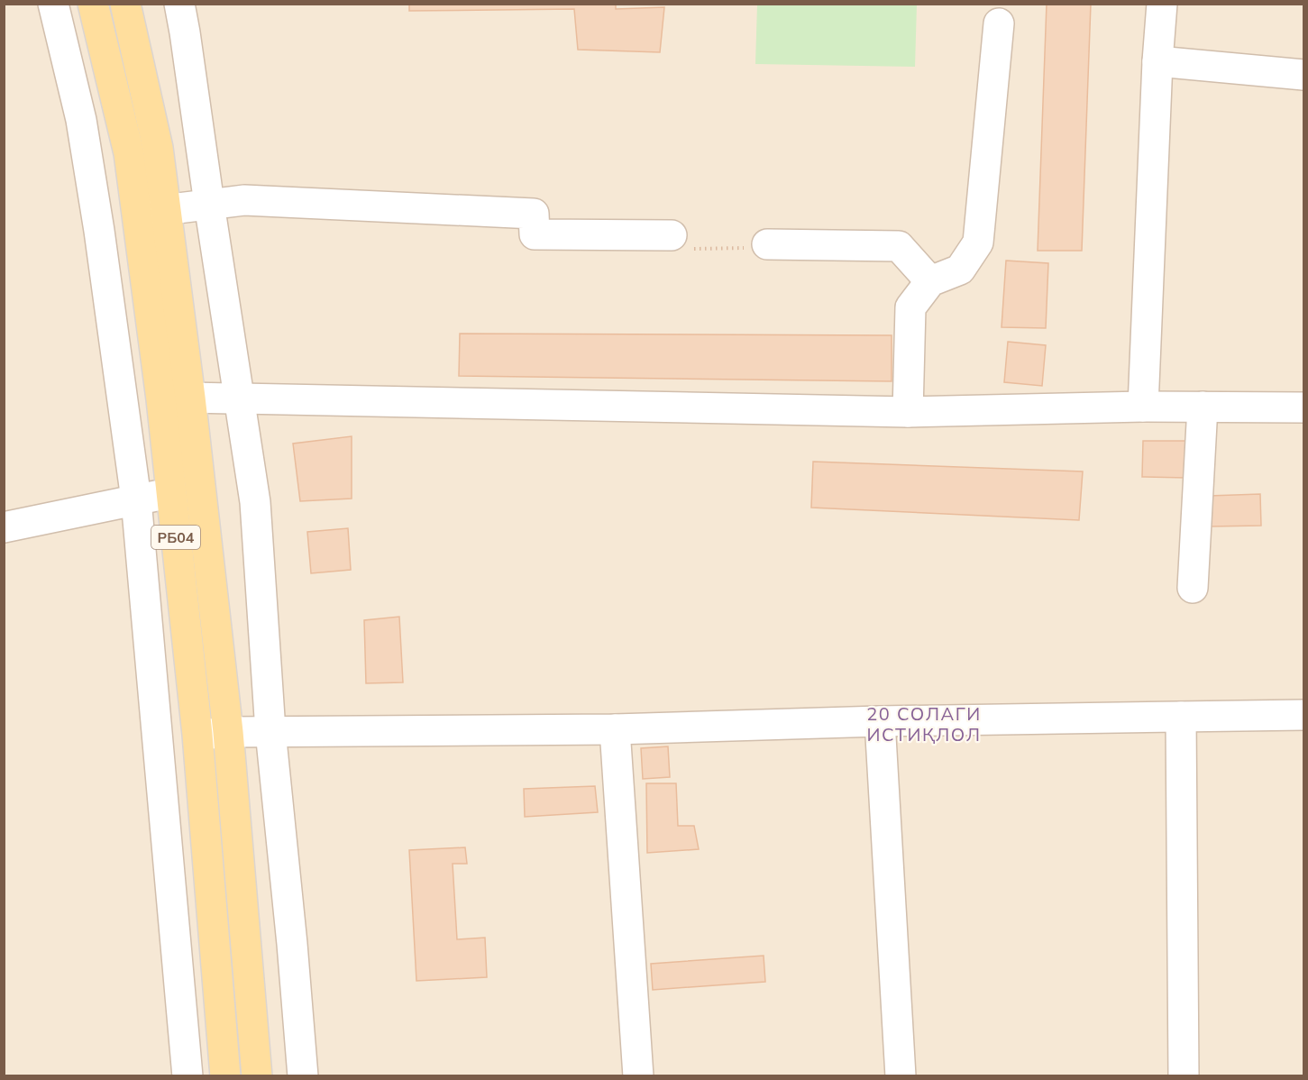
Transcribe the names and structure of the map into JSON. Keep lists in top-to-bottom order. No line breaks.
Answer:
{"streets":{"main road":["РБ04"]},"districts":["20 СОЛАГИ ИСТИҚЛОЛ"]}
